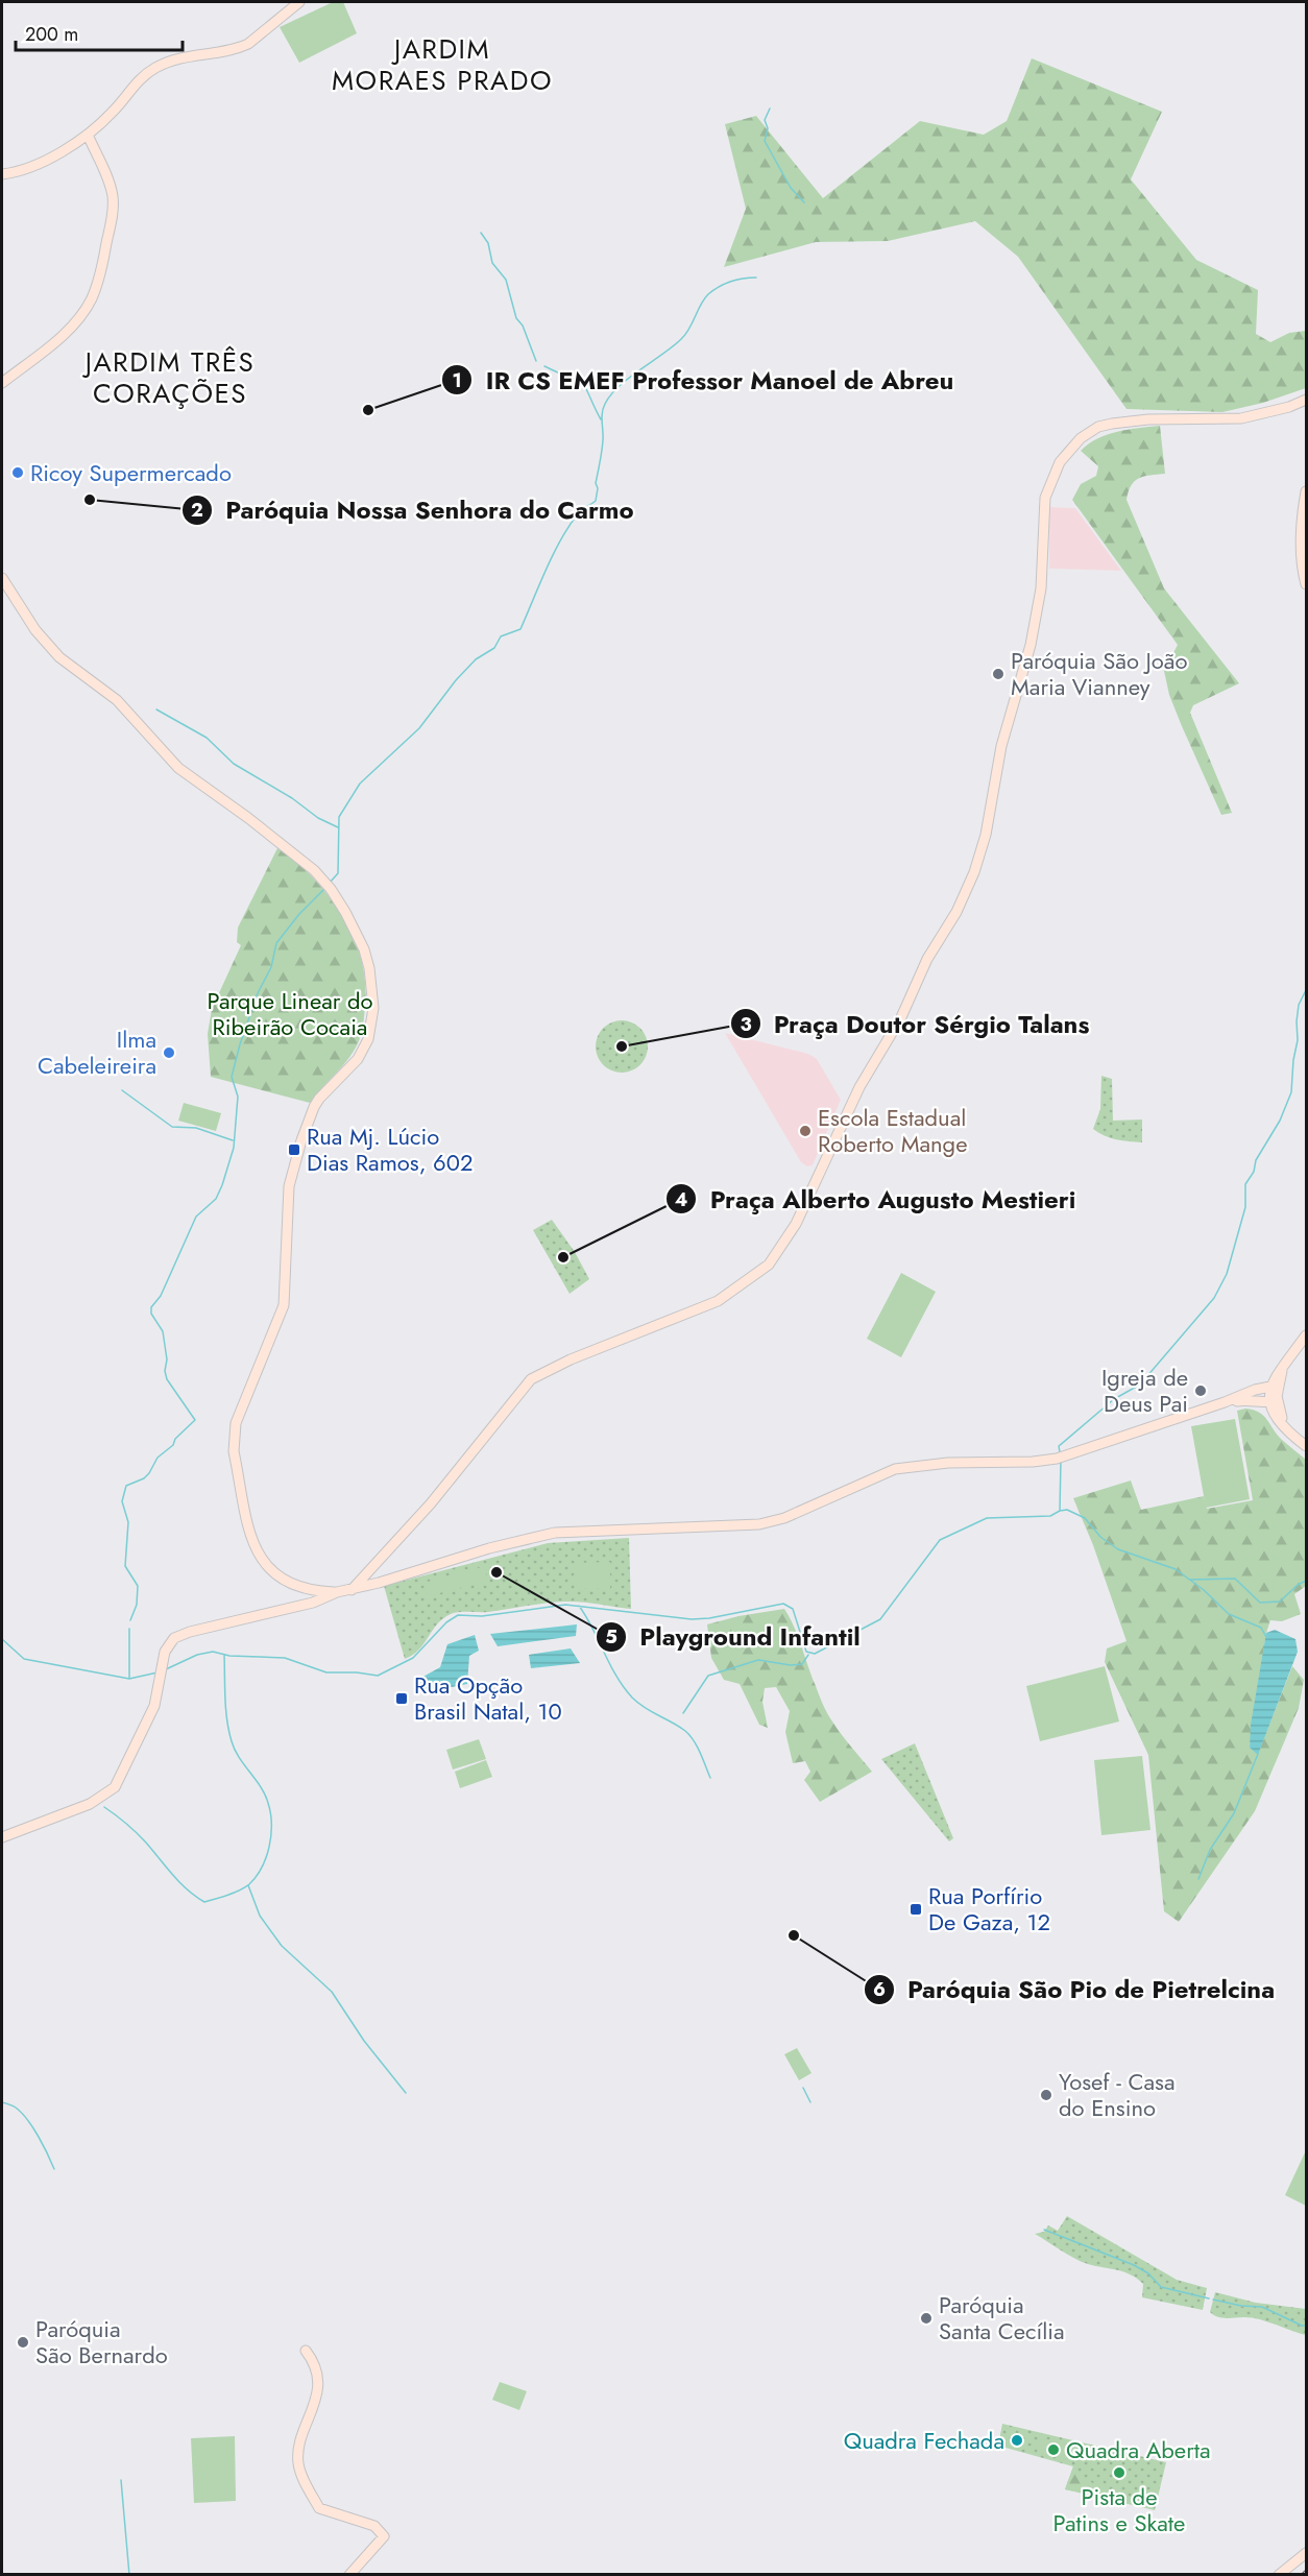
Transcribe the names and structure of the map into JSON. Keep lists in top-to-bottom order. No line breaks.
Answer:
{"districts":["JARDIM MORAES PRADO","JARDIM TRÊS CORAÇÕES"],"parks":["Parque Linear do Ribeirão Cocaia"],"places":{"other":["IR CS EMEF Professor Manoel de Abreu","Ricoy Supermercado","Paróquia Nossa Senhora do Carmo","Paróquia São João Maria Vianney","Praça Doutor Sérgio Talans","Ilma Cabeleireira","Escola Estadual Roberto Mange","Praça Alberto Augusto Mestieri","Igreja de Deus Pai","Playground Infantil","Paróquia São Pio de Pietrelcina","Yosef - Casa do Ensino","Paróquia Santa Cecília","Paróquia São Bernardo","Quadra Fechada","Quadra Aberta","Pista de Patins e Skate"],"transit":["Rua Mj. Lúcio Dias Ramos, 602","Rua Opção Brasil Natal, 10","Rua Porfírio De Gaza, 12"]},"scale_bar":"200 m"}
